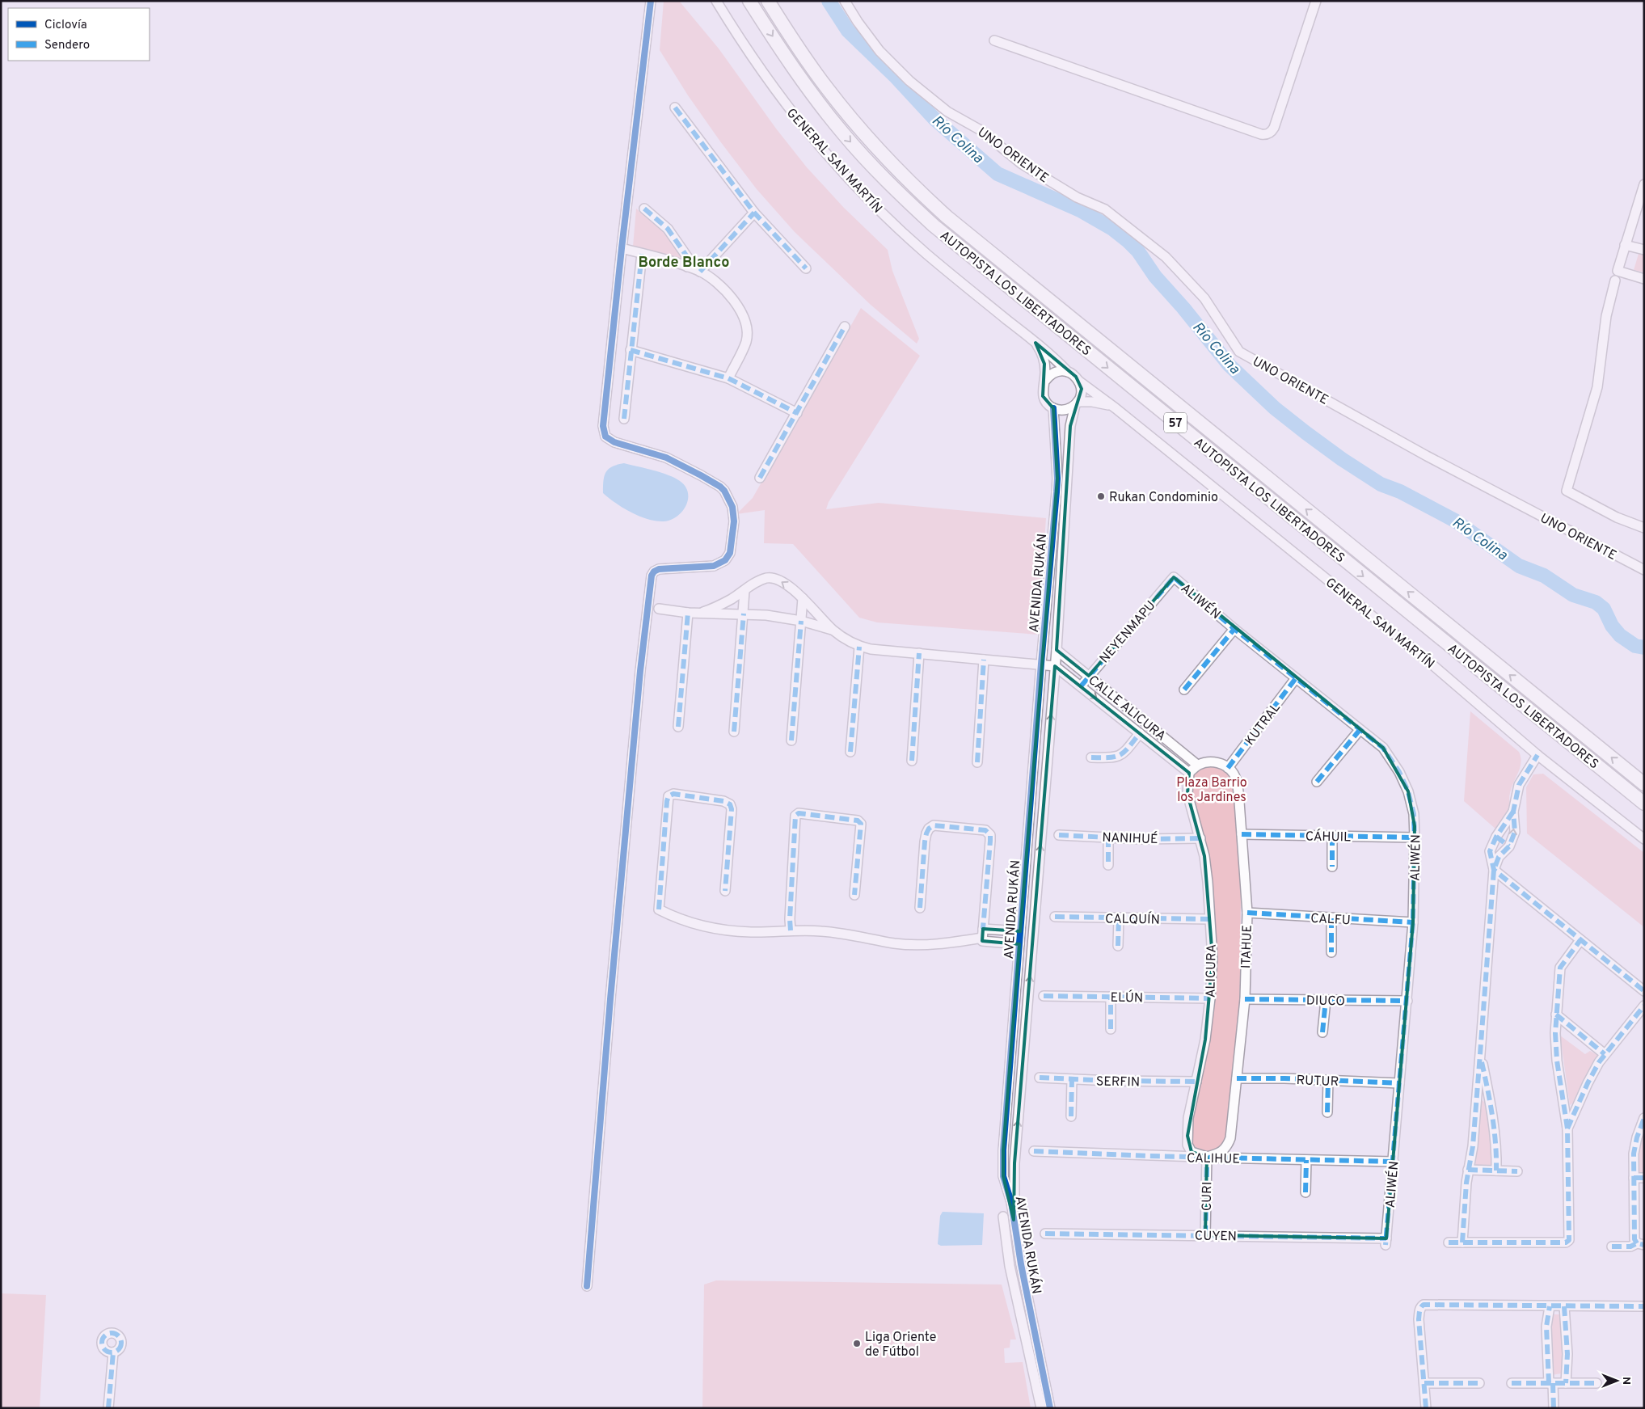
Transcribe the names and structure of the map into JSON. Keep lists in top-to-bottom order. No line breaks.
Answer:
{"streets":{"highway":["AUTOPISTA LOS LIBERTADORES","57"],"street":["UNO ORIENTE","GENERAL SAN MARTÍN","AVENIDA RUKÁN","ALIWÉN","NEYENMAPU","CALLE ALICURA","KUTRAL","CÁHUIL","NANIHUÉ","CALQUÍN","CALFU","ITAHUE","ALICURA","ELÚN","DIUCO","RUTUR","SERFIN","CALIHUE","CURI","CUYEN"]},"crossings":[["GENERAL SAN MARTÍN","AVENIDA RUKÁN"],["AVENIDA RUKÁN","CALLE ALICURA"],["ALIWÉN","NEYENMAPU"],["ALIWÉN","KUTRAL"],["ALIWÉN","CÁHUIL"],["ALIWÉN","CALFU"],["ALIWÉN","DIUCO"],["ALIWÉN","RUTUR"],["ALIWÉN","CALIHUE"],["ALIWÉN","CUYEN"],["NEYENMAPU","CALLE ALICURA"],["CALLE ALICURA","ALICURA"],["KUTRAL","ITAHUE"],["CÁHUIL","ITAHUE"],["NANIHUÉ","ALICURA"],["CALQUÍN","ALICURA"],["CALFU","ITAHUE"],["ITAHUE","ALICURA"],["ITAHUE","DIUCO"],["ITAHUE","RUTUR"],["ITAHUE","CALIHUE"],["ITAHUE","CURI"],["ALICURA","ELÚN"],["ALICURA","SERFIN"],["ALICURA","CALIHUE"],["ALICURA","CURI"],["CALIHUE","CURI"],["CURI","CUYEN"]],"districts":["Borde Blanco"],"water":["Río Colina"],"parks":["Plaza Barrio los Jardines"],"places":["Rukan Condominio","Liga Oriente de Fútbol"],"legend":["Ciclovía","Sendero"],"north":"right"}
